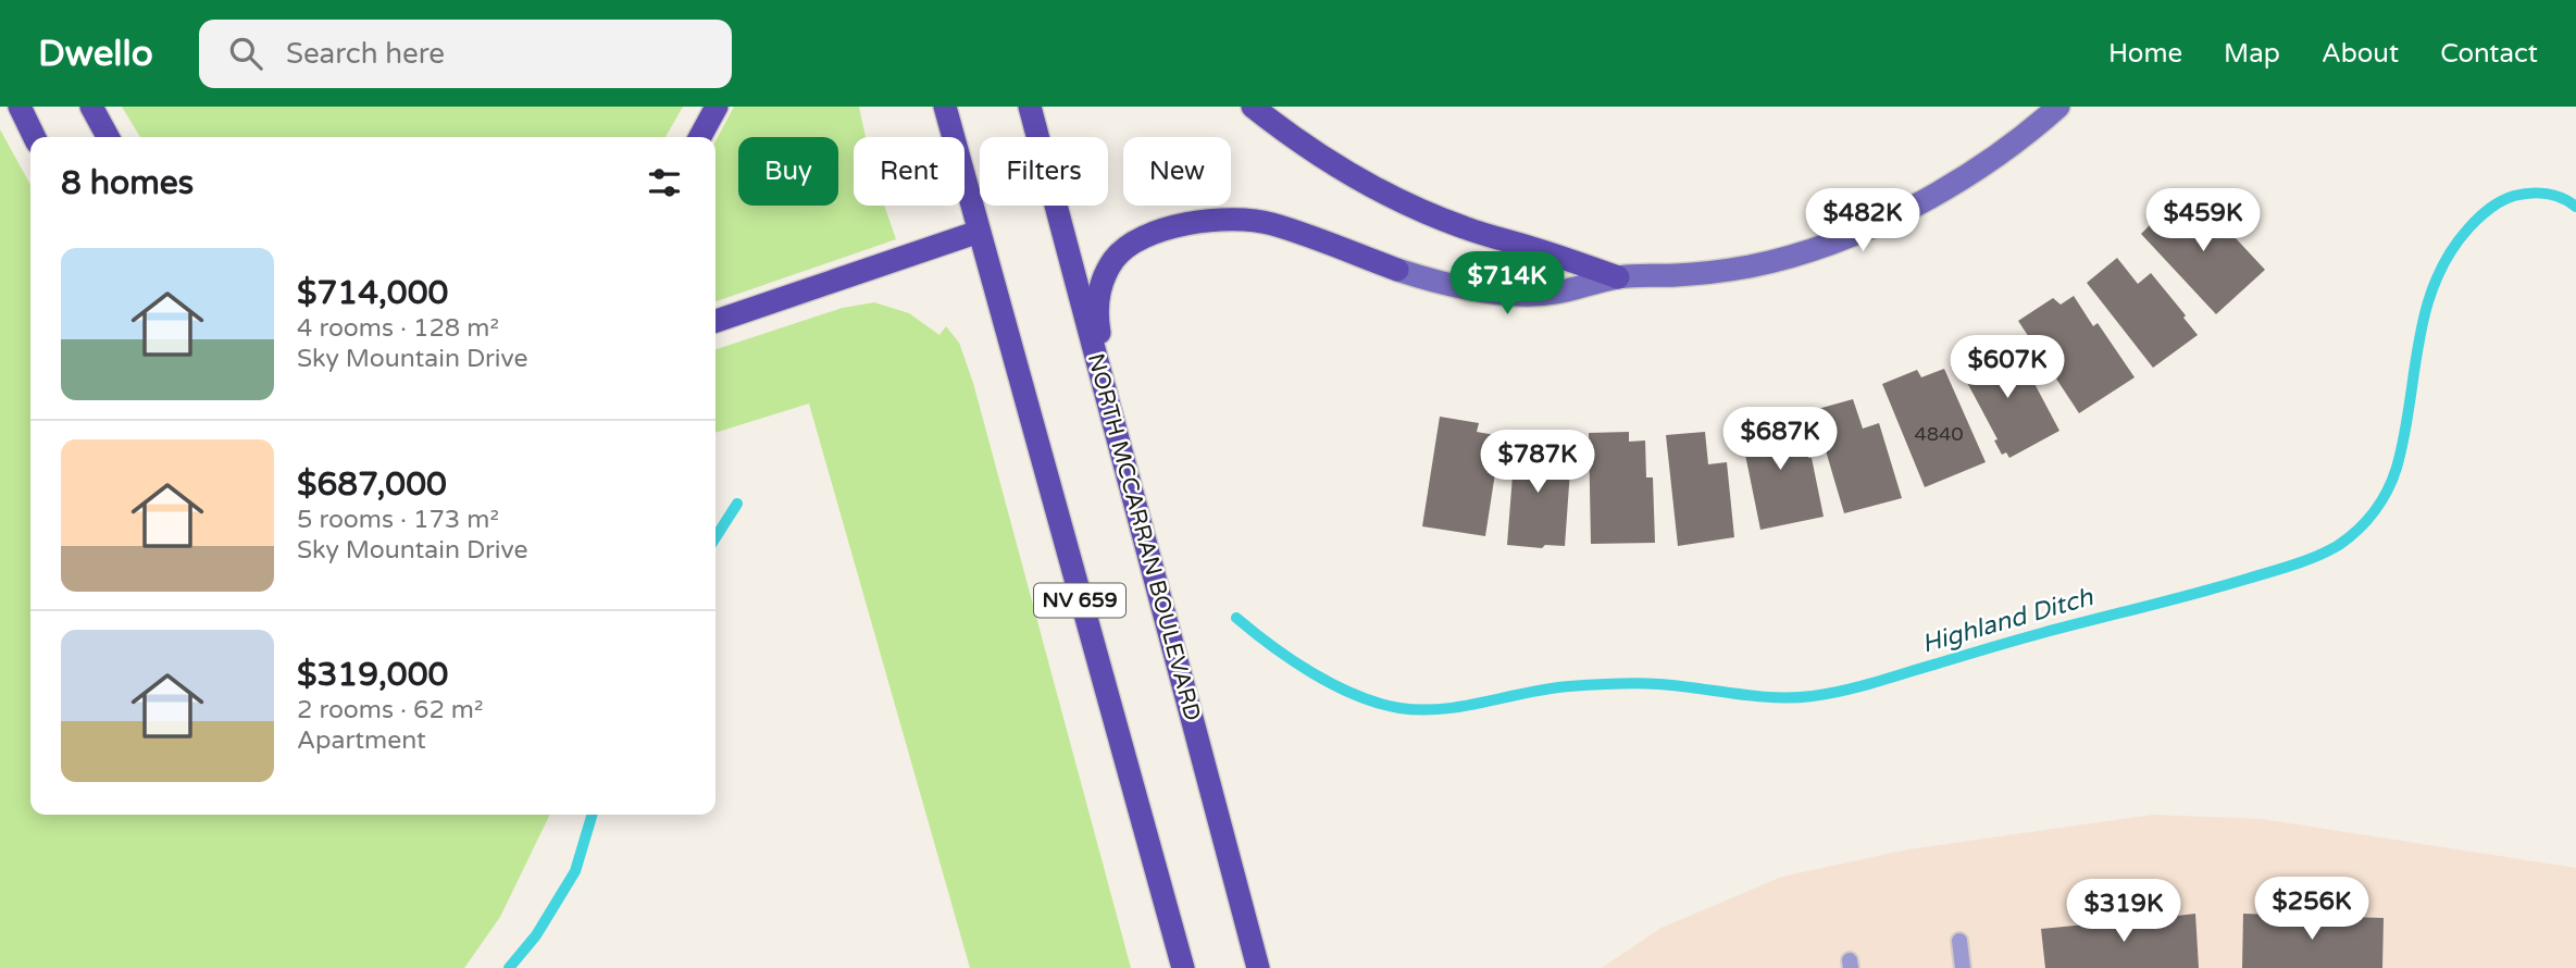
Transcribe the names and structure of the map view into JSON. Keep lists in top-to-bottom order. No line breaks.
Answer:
{"streets":{"main road":["NORTH MCCARRAN BOULEVARD","NV 659"]},"water":["Highland Ditch"],"house_numbers":["4840"],"page":{"header":"Dwello","search":"Search here","nav":["Home","Map","About","Contact"],"chip":["Buy","Rent","Filters","New"],"heading":"8 homes","price":["$482K","$459K","$714K","$607K","$687K","$787K","$256K","$319K"],"list":[{"name":"$714,000","note":"4 rooms · 128 m² · Sky Mountain Drive"},{"name":"$687,000","note":"5 rooms · 173 m² · Sky Mountain Drive"},{"name":"$319,000","note":"2 rooms · 62 m² · Apartment"}]}}
